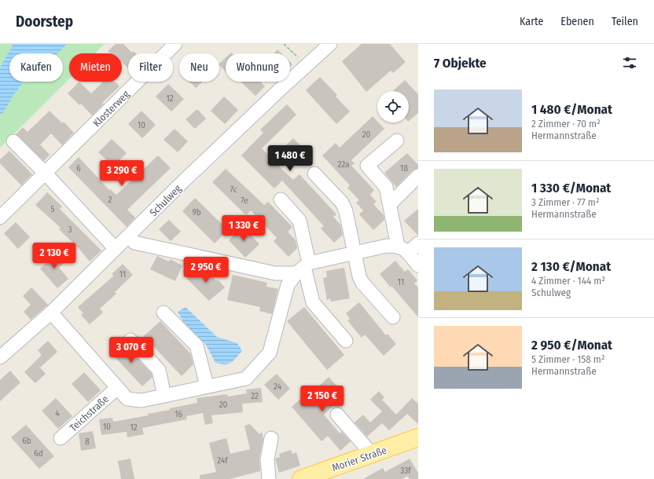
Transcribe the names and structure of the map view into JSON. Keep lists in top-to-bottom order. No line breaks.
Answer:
{"streets":{"main road":["Morier Straße"],"street":["Klosterweg","Schulweg","Teichstraße"]},"crossings":[["Schulweg","Teichstraße"]],"house_numbers":["12","10","20","22a","6","18","7c","2","7e","5","9b","3","11","11","24","22","20","4","16","10","12","6b","8","6d","24f","33f"],"page":{"header":"Doorstep","nav":["Karte","Ebenen","Teilen"],"heading":"7 Objekte","chip":["Kaufen","Mieten","Filter","Neu","Wohnung"],"list":[{"name":"1 480 €/Monat","note":"2 Zimmer · 70 m² · Hermannstraße"},{"name":"1 330 €/Monat","note":"3 Zimmer · 77 m² · Hermannstraße"},{"name":"2 130 €/Monat","note":"4 Zimmer · 144 m² · Schulweg"},{"name":"2 950 €/Monat","note":"5 Zimmer · 158 m² · Hermannstraße"}],"price":["1 480 €","3 290 €","1 330 €","2 130 €","2 950 €","3 070 €","2 150 €"]}}
